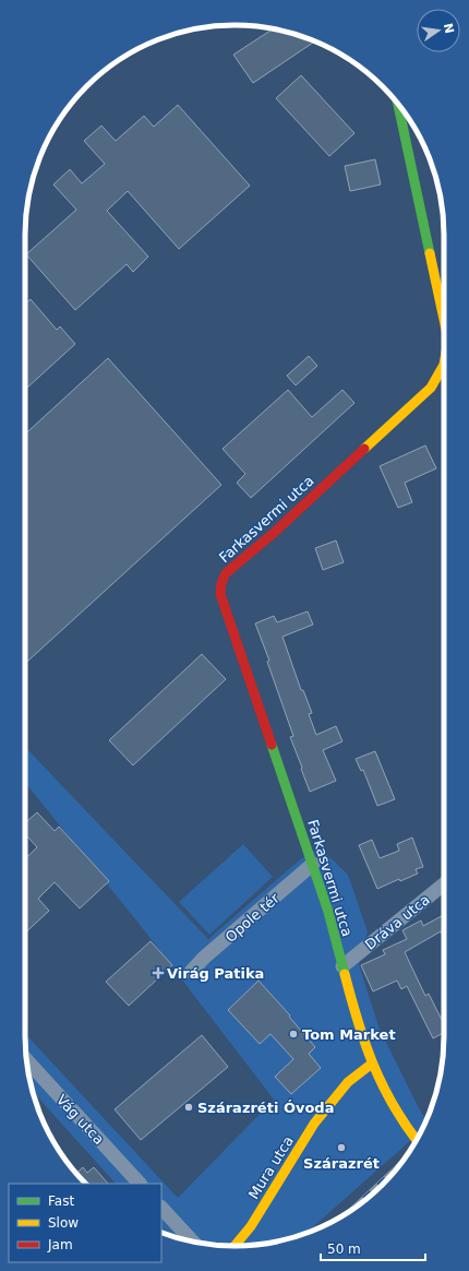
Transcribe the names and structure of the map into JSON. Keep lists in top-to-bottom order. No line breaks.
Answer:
{"streets":{"street":["Farkasvermi utca","Opole tér","Dráva utca","Vág utca","Mura utca"]},"crossings":[["Farkasvermi utca","Opole tér"],["Farkasvermi utca","Dráva utca"],["Farkasvermi utca","Mura utca"]],"places":{"health":["Virág Patika"],"other":["Tom Market","Szárazréti Óvoda","Szárazrét"]},"legend":["Fast","Slow","Jam"],"scale_bar":"50 m","north":"right"}
